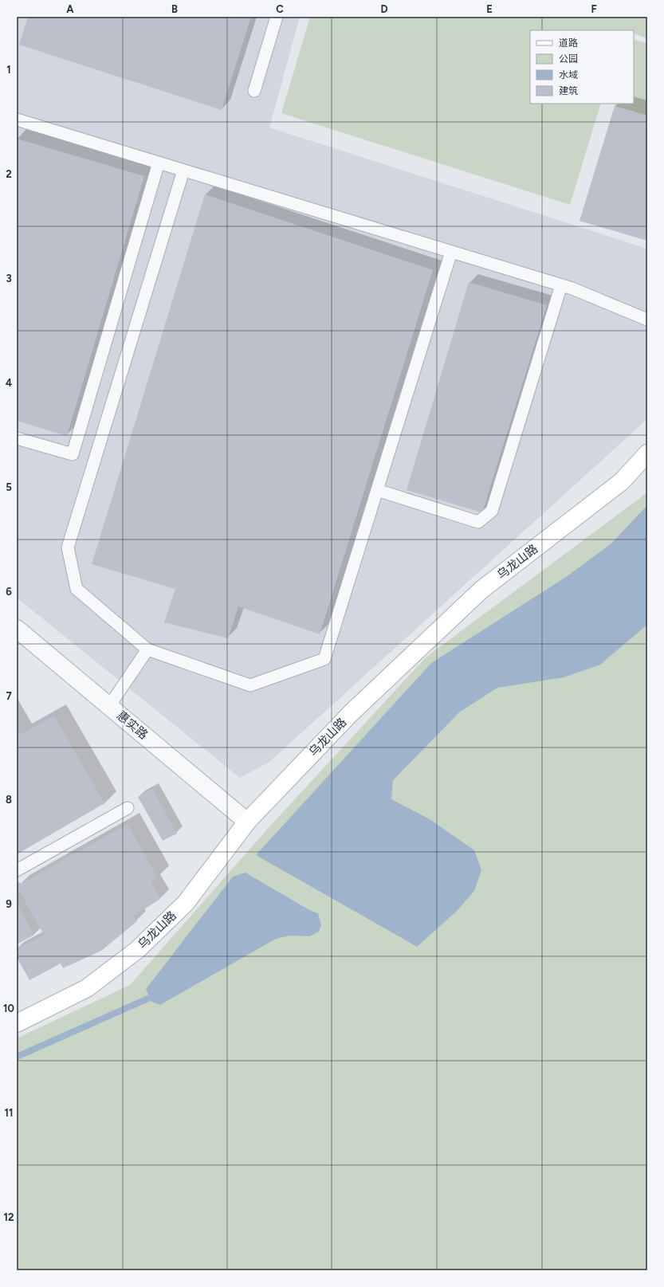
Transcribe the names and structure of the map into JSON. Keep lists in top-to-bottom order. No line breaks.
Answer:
{"streets":{"street":["乌龙山路","惠实路"]},"crossings":[["乌龙山路","惠实路"]],"legend":["道路","公园","水域","建筑"],"grid":{"columns":["A","B","C","D","E","F"],"rows":["1","2","3","4","5","6","7","8","9","10","11","12"]}}
